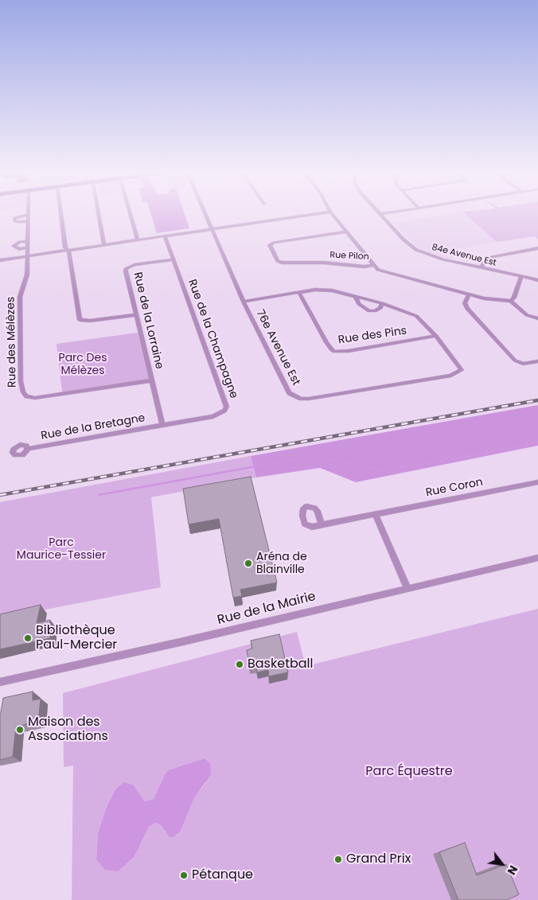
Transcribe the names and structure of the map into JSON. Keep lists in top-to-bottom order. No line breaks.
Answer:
{"streets":{"street":["84e Avenue Est","Rue Pilon","Rue de la Lorraine","Rue des Pins","Rue de la Champagne","Rue des Mélèzes","76e Avenue Est","Rue de la Bretagne","Rue Coron","Rue de la Mairie"]},"crossings":[["Rue de la Lorraine","Rue de la Champagne"],["Rue de la Lorraine","Rue des Mélèzes"],["Rue de la Lorraine","Rue de la Bretagne"],["Rue des Pins","76e Avenue Est"],["Rue de la Champagne","Rue de la Bretagne"]],"parks":["Parc Des Mélèzes","Parc Maurice-Tessier","Parc Équestre"],"places":["Aréna de Blainville","Bibliothèque Paul-Mercier","Basketball","Maison des Associations","Grand Prix","Pétanque"],"north":"bottom right"}
